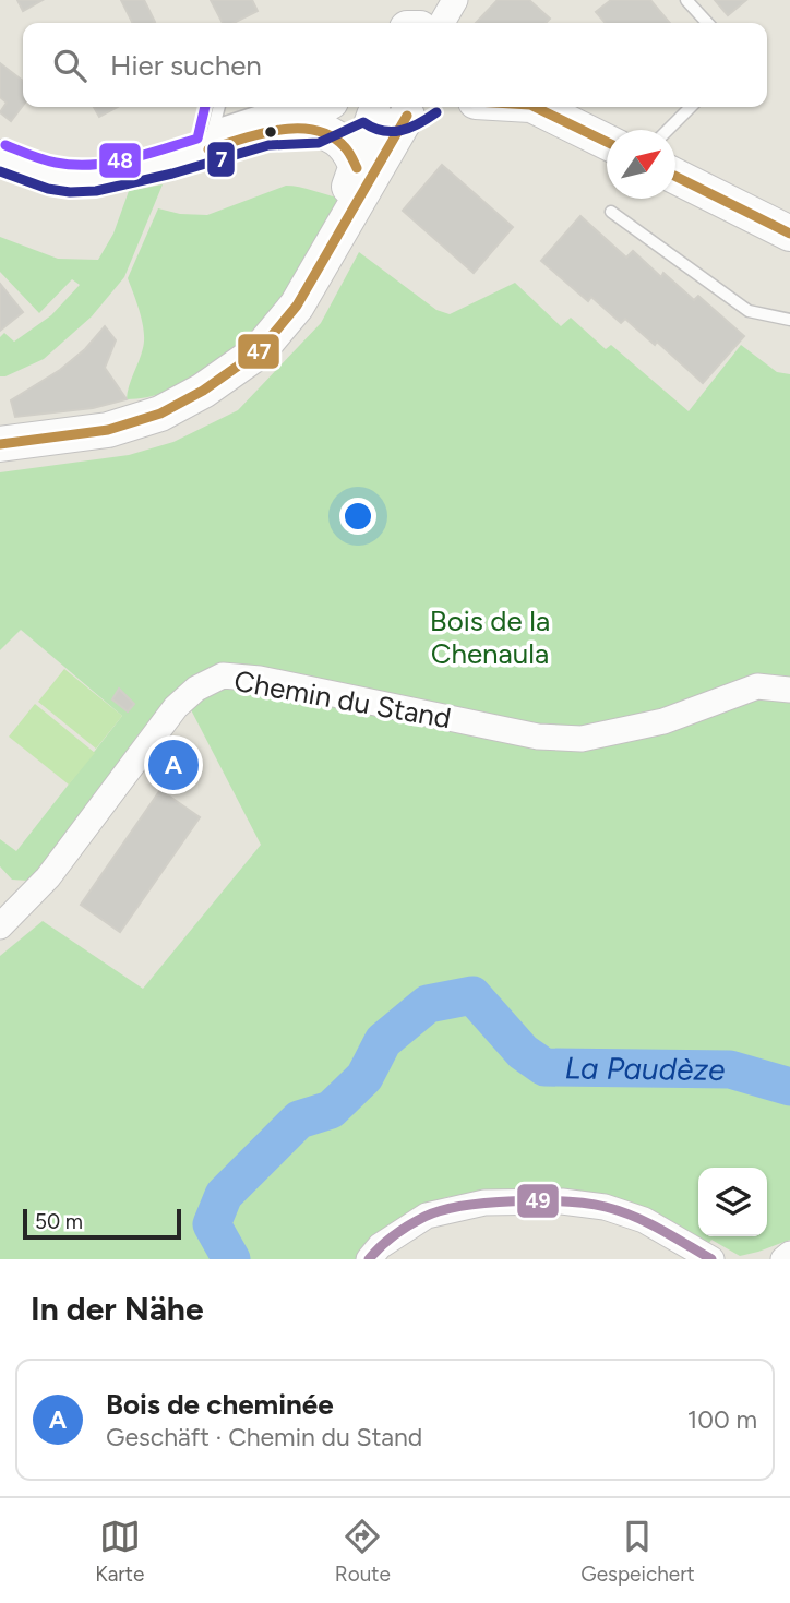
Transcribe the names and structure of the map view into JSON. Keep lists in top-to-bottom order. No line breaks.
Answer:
{"streets":{"street":["Chemin du Stand"]},"water":["La Paudèze"],"parks":["Bois de la Chenaula"],"lines":["transit line 47","transit line 48","transit line 7","transit line 49"],"scale_bar":"50 m","north":"top right","page":{"search":"Hier suchen","pins":"A","scale":"50 m","heading":"In der Nähe","list":[{"mark":"A","name":"Bois de cheminée","note":"Geschäft · Chemin du Stand","value":"100 m"}],"nav":["Karte","Route","Gespeichert"]}}
